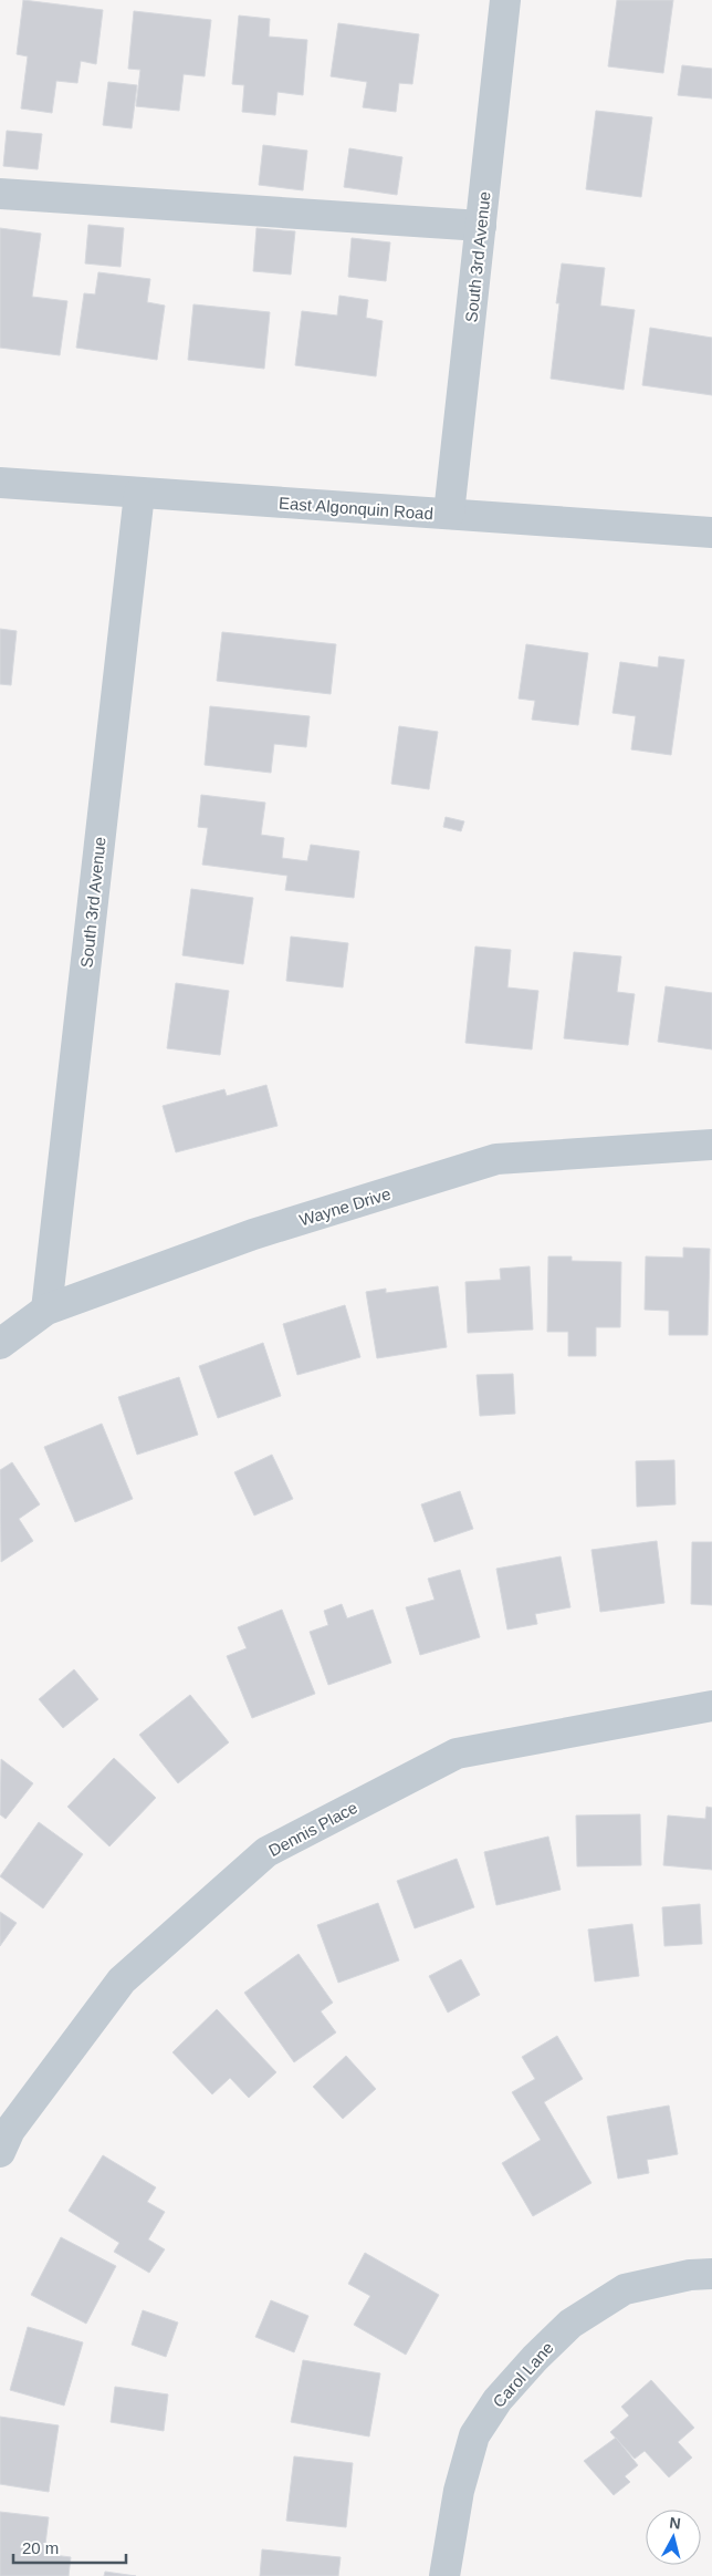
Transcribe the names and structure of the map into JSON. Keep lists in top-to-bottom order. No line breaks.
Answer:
{"streets":{"street":["South 3rd Avenue","East Algonquin Road","Wayne Drive","Dennis Place","Carol Lane"]},"crossings":[["South 3rd Avenue","East Algonquin Road"],["South 3rd Avenue","Wayne Drive"]],"scale_bar":"20 m","north":"top"}
